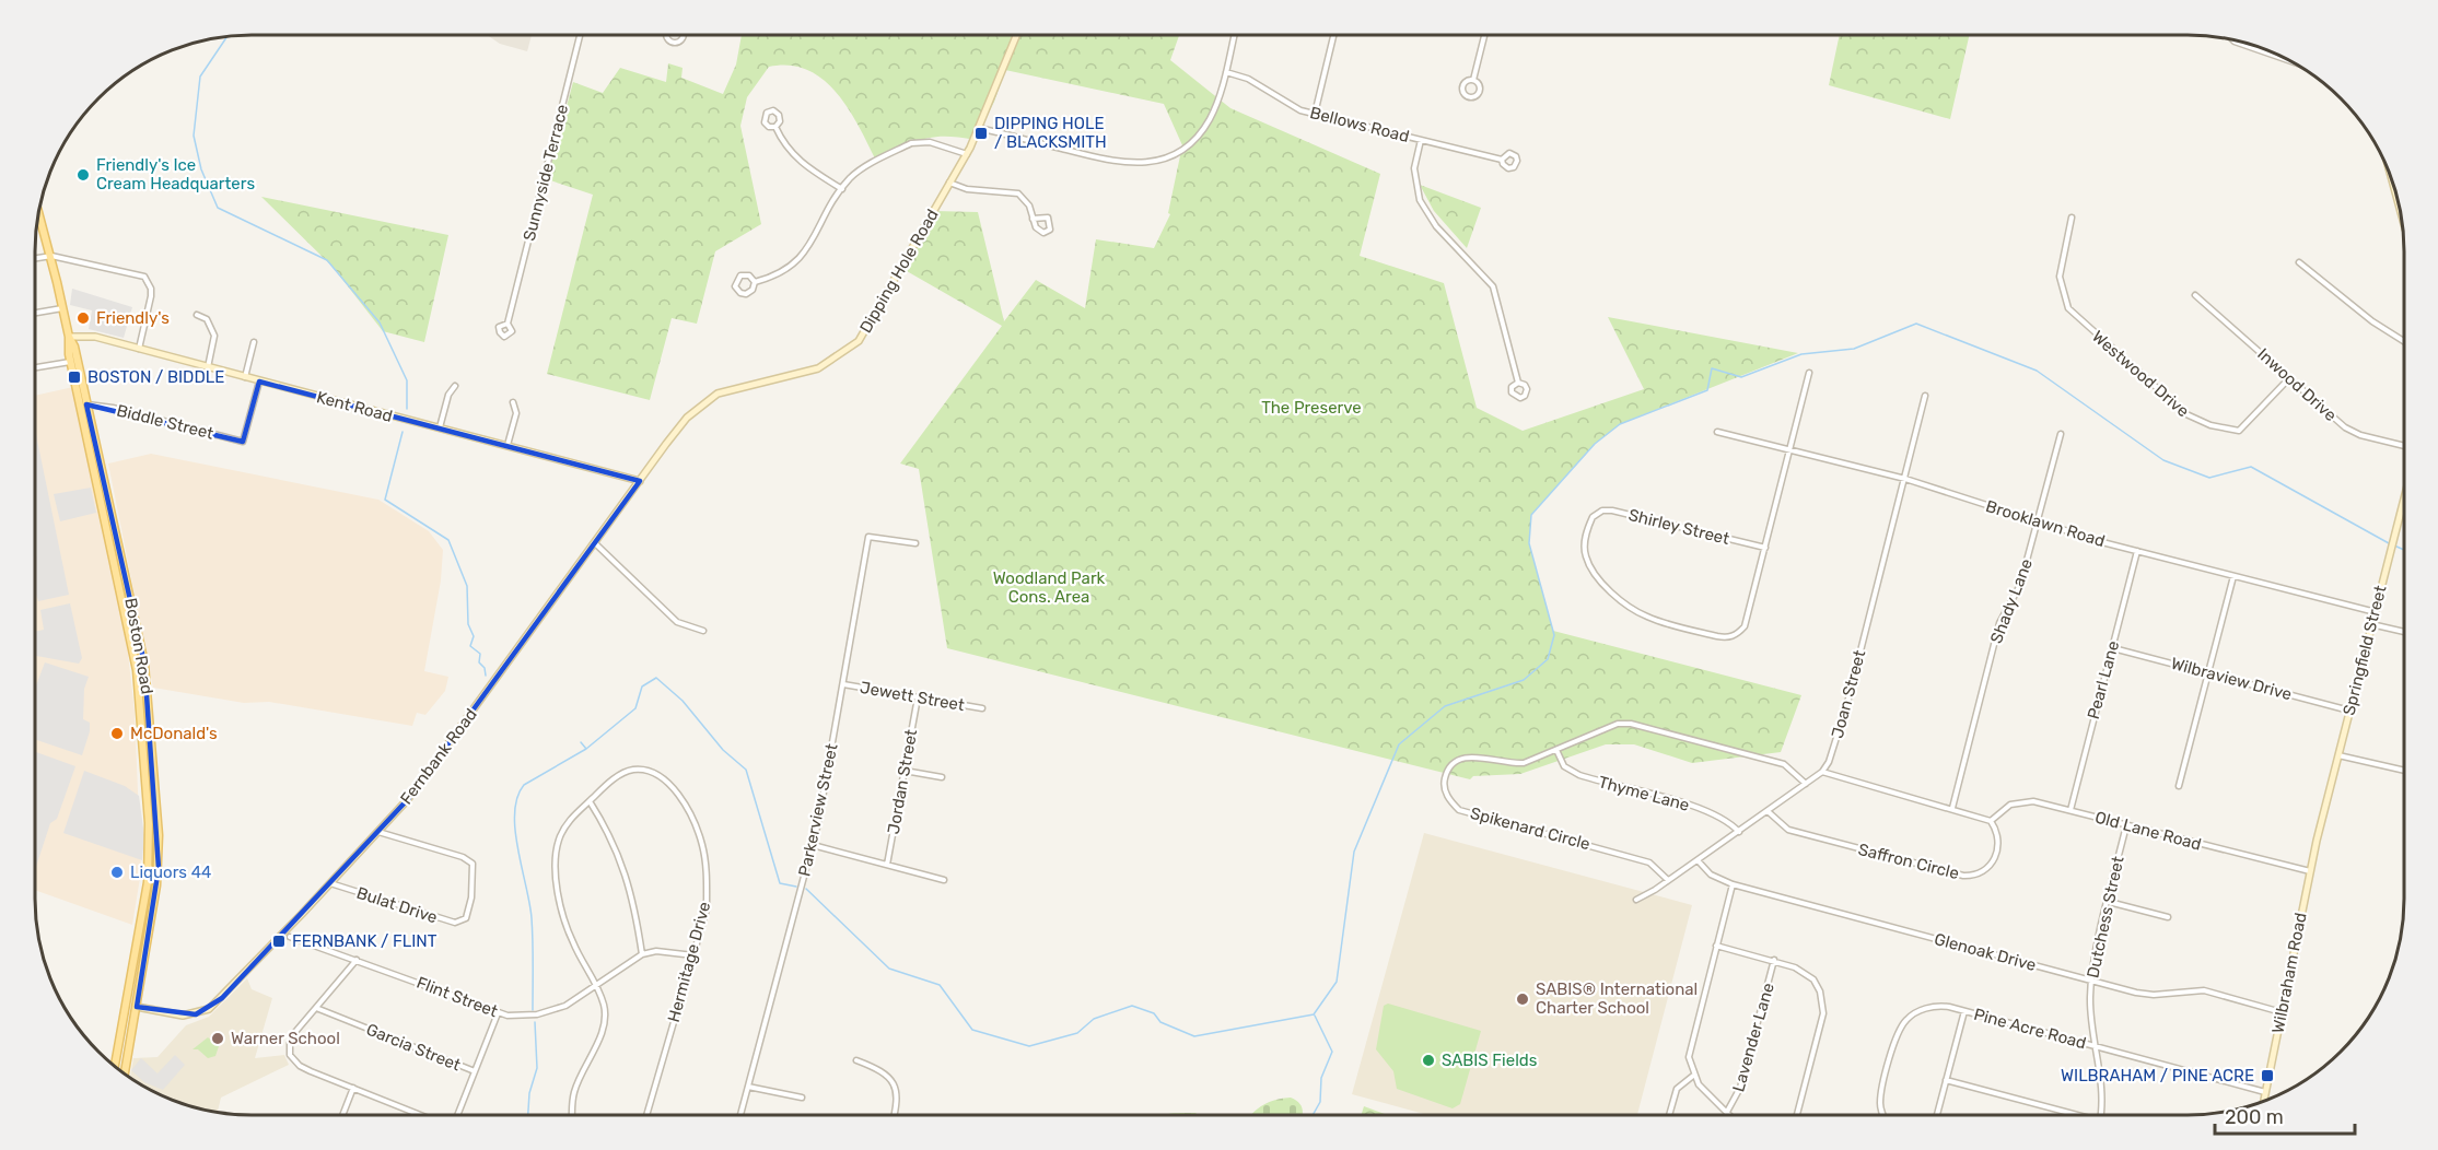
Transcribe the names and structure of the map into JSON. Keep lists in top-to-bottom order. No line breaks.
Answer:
{"streets":{"main road":["Dipping Hole Road","Kent Road","Boston Road","Springfield Street","Fernbank Road","Wilbraham Road"],"street":["Bellows Road","Sunnyside Terrace","Westwood Drive","Inwood Drive","Biddle Street","Brooklawn Road","Shirley Street","Shady Lane","Wilbraview Drive","Pearl Lane","Joan Street","Jewett Street","Jordan Street","Thyme Lane","Parkerview Street","Spikenard Circle","Old Lane Road","Saffron Circle","Bulat Drive","Dutchess Street","Glenoak Drive","Hermitage Drive","Flint Street","Pine Acre Road","Lavender Lane","Garcia Street"]},"crossings":[["Dipping Hole Road","Fernbank Road"],["Westwood Drive","Inwood Drive"],["Kent Road","Biddle Street"],["Kent Road","Boston Road"],["Kent Road","Fernbank Road"],["Biddle Street","Boston Road"],["Brooklawn Road","Shirley Street"],["Brooklawn Road","Shady Lane"],["Brooklawn Road","Springfield Street"],["Brooklawn Road","Pearl Lane"],["Brooklawn Road","Joan Street"],["Boston Road","Fernbank Road"],["Springfield Street","Wilbraview Drive"],["Springfield Street","Wilbraham Road"],["Wilbraview Drive","Pearl Lane"],["Pearl Lane","Old Lane Road"],["Joan Street","Thyme Lane"],["Joan Street","Spikenard Circle"],["Joan Street","Saffron Circle"],["Joan Street","Glenoak Drive"],["Jewett Street","Jordan Street"],["Jewett Street","Parkerview Street"],["Fernbank Road","Bulat Drive"],["Thyme Lane","Spikenard Circle"],["Old Lane Road","Saffron Circle"],["Old Lane Road","Dutchess Street"],["Old Lane Road","Wilbraham Road"],["Dutchess Street","Glenoak Drive"],["Dutchess Street","Pine Acre Road"],["Glenoak Drive","Wilbraham Road"],["Hermitage Drive","Flint Street"],["Wilbraham Road","Pine Acre Road"]],"parks":["The Preserve","Woodland Park Cons. Area"],"places":{"transit":["DIPPING HOLE / BLACKSMITH","BOSTON / BIDDLE","FERNBANK / FLINT","WILBRAHAM / PINE ACRE"],"other":["Friendly's Ice Cream Headquarters","Friendly's","McDonald's","Liquors 44","SABIS® International Charter School","Warner School","SABIS Fields"]},"scale_bar":"200 m"}
